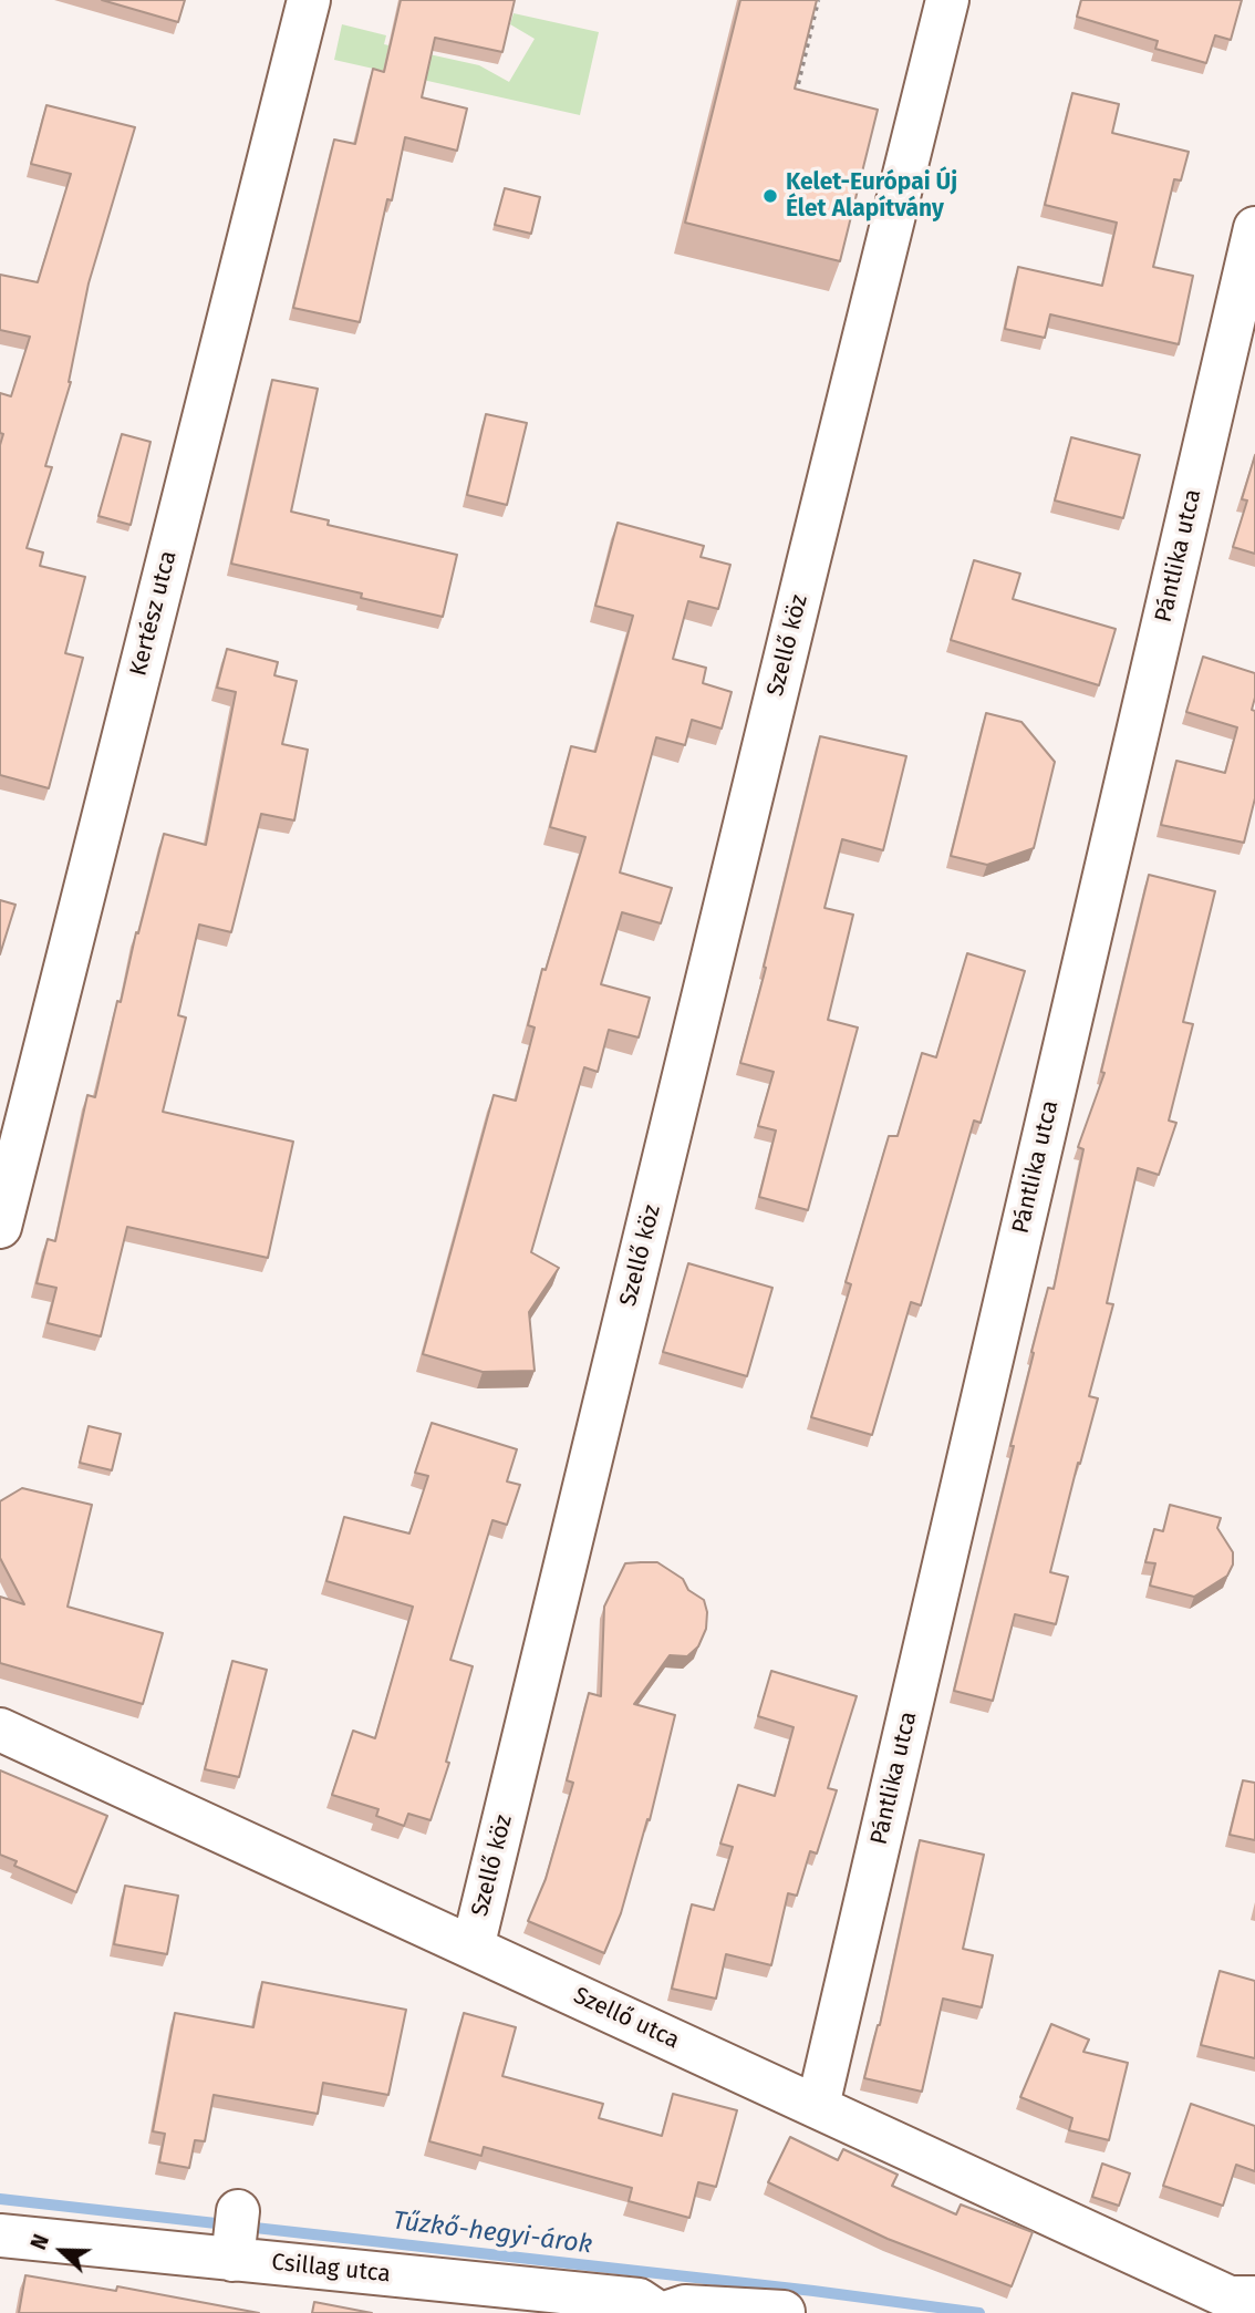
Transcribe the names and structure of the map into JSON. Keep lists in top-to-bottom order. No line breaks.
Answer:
{"streets":{"street":["Pántlika utca","Kertész utca","Szellő köz","Szellő utca","Csillag utca"]},"crossings":[["Pántlika utca","Szellő utca"],["Szellő köz","Szellő utca"]],"water":["Tűzkő-hegyi-árok"],"places":["Kelet-Európai Új Élet Alapítvány"],"north":"left"}
